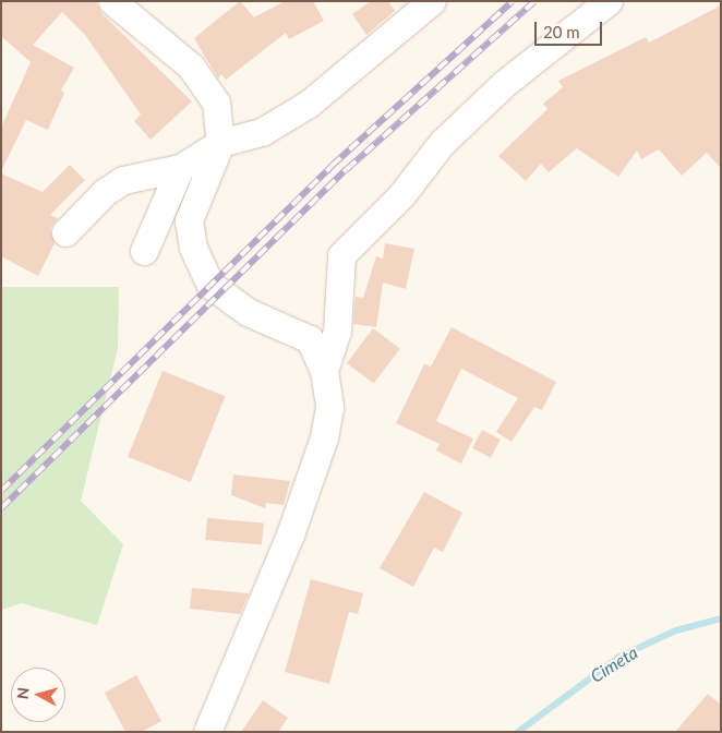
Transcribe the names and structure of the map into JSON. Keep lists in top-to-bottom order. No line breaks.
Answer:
{"water":["Cimeta"],"scale_bar":"20 m","north":"left"}
